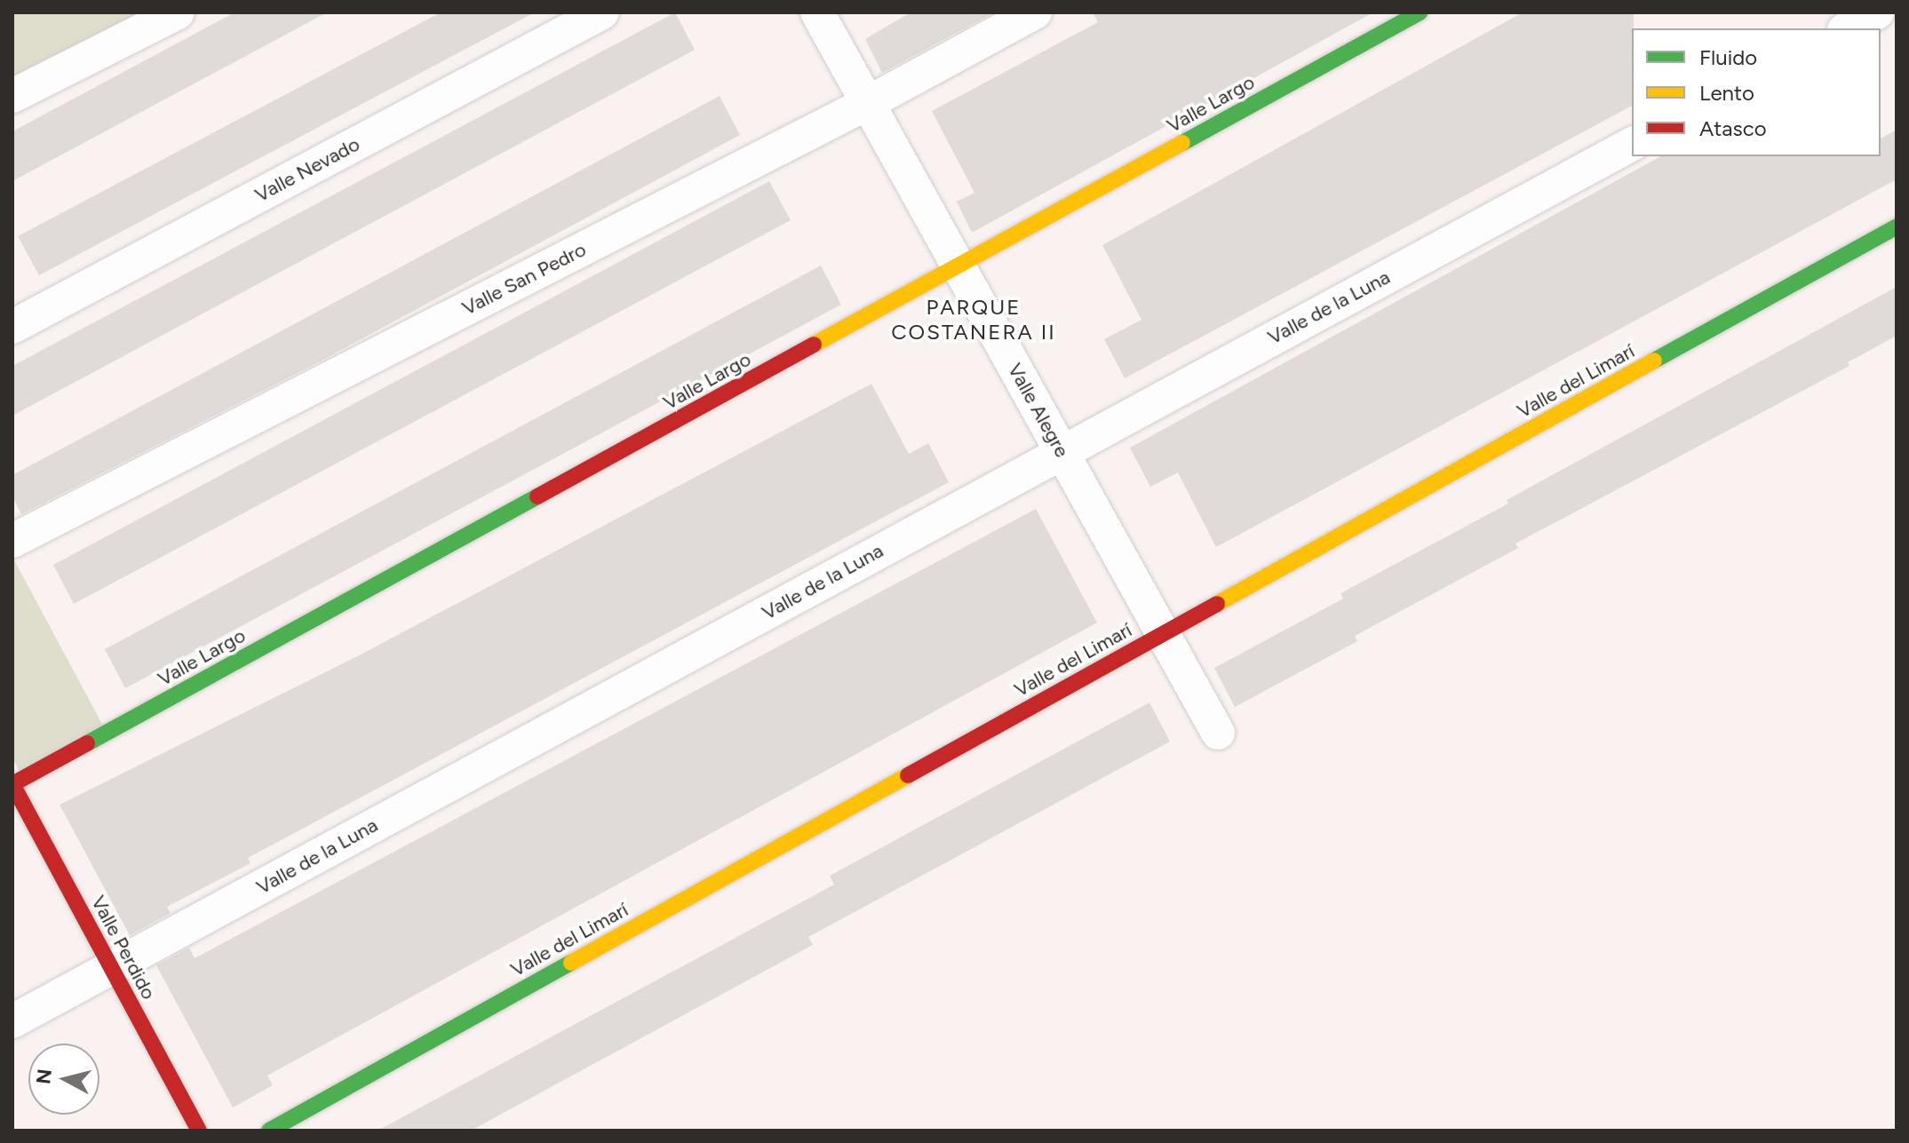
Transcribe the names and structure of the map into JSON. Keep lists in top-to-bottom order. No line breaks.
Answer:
{"streets":{"street":["Valle Largo","Valle Nevado","Valle San Pedro","Valle de la Luna","Valle del Limarí","Valle Alegre","Valle Perdido"]},"crossings":[["Valle Largo","Valle Alegre"],["Valle Largo","Valle Perdido"],["Valle San Pedro","Valle Alegre"],["Valle de la Luna","Valle Alegre"],["Valle de la Luna","Valle Perdido"],["Valle del Limarí","Valle Alegre"]],"districts":["PARQUE COSTANERA II"],"legend":["Fluido","Lento","Atasco"],"north":"left"}
